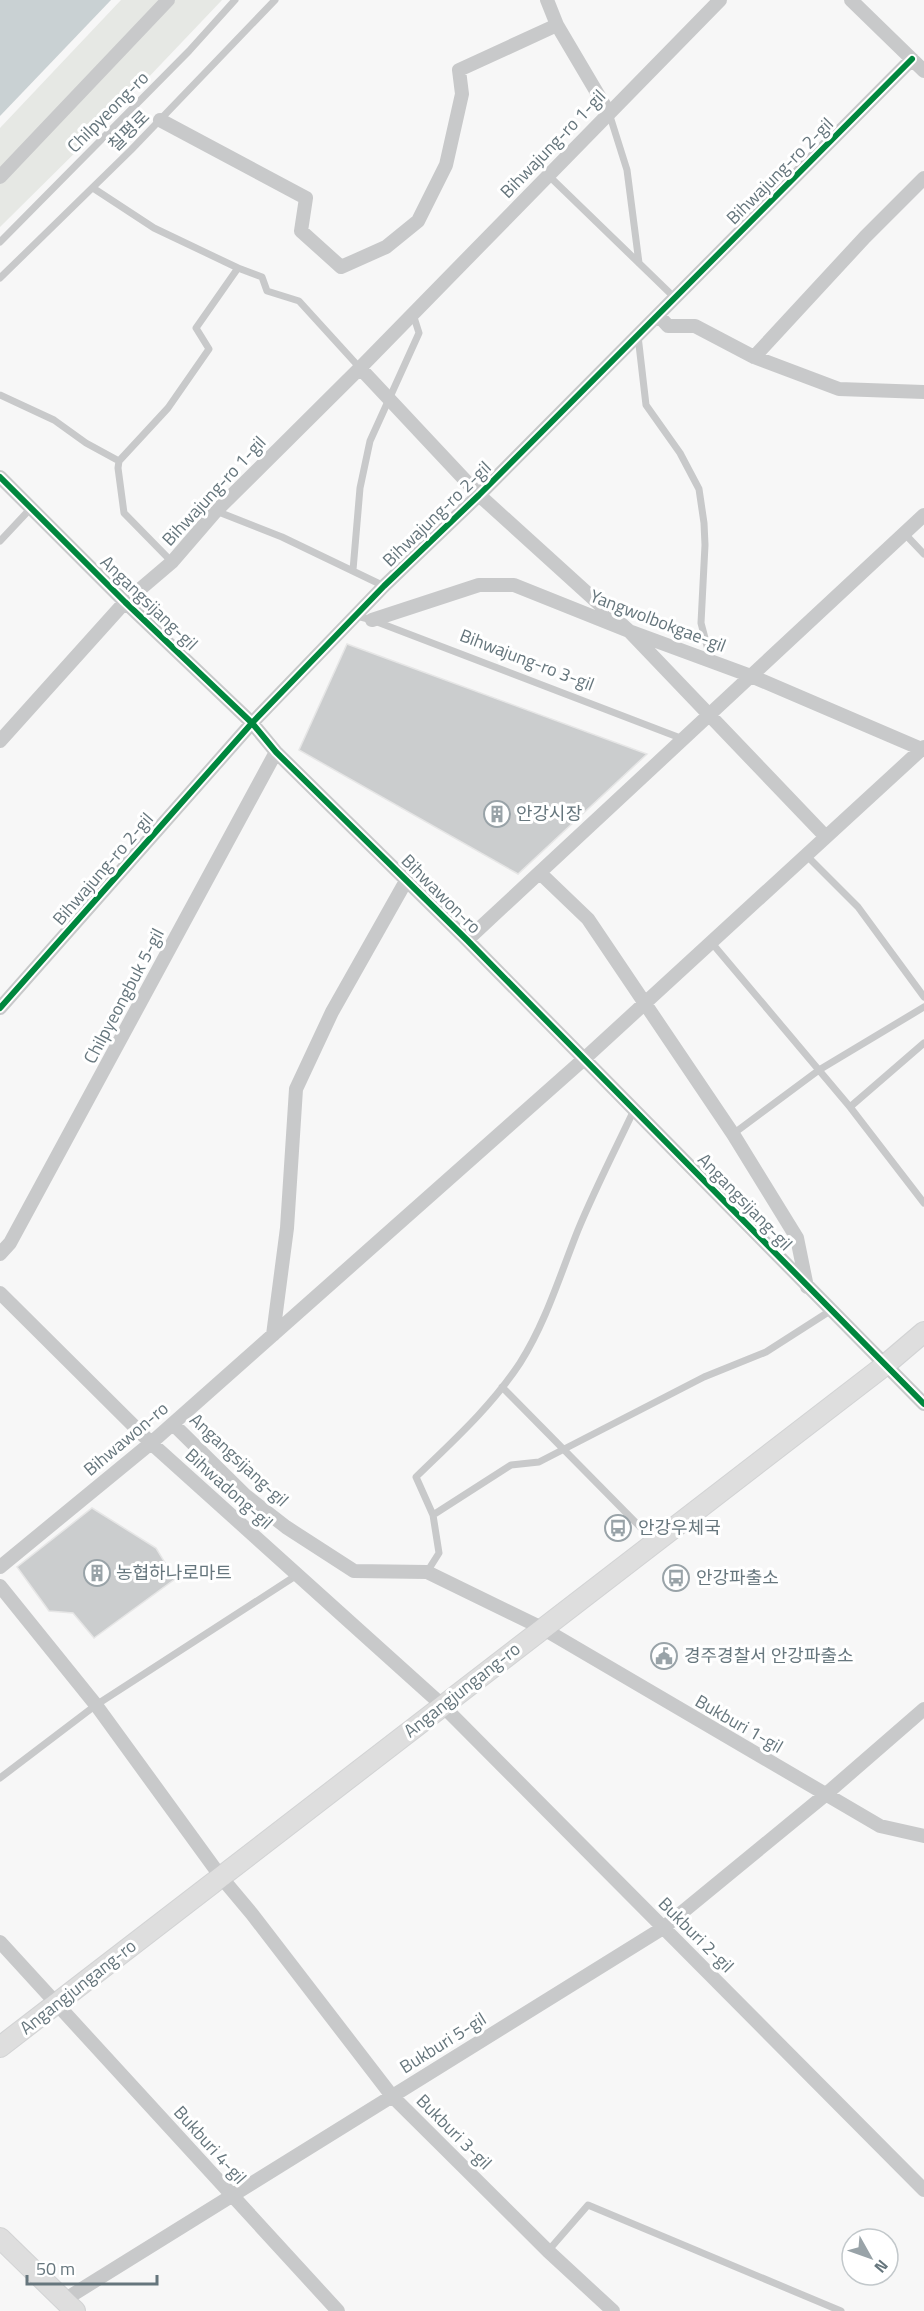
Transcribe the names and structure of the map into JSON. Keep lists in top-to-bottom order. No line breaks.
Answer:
{"streets":{"main road":["Angangjungang-ro"],"street":["Bihwajung-ro 1-gil","Bihwajung-ro 2-gil","Angangsijang-gil","Yangwolbokgae-gil","Bihwawon-ro","Chilpyeongbuk 5-gil","Bihwadong-gil","Bukburi 1-gil","Bukburi 2-gil","Bukburi 5-gil","Bukburi 3-gil","Bukburi 4-gil"],"lane":["Chilpyeong-ro","칠평로","Bihwajung-ro 3-gil"]},"crossings":[["Bihwajung-ro 1-gil","Bihwajung-ro 2-gil"],["Bihwajung-ro 1-gil","Angangsijang-gil"],["Bihwajung-ro 2-gil","Angangsijang-gil"],["Bihwajung-ro 2-gil","Bihwajung-ro 3-gil"],["Angangsijang-gil","Bihwawon-ro"],["Angangsijang-gil","Chilpyeongbuk 5-gil"],["Angangsijang-gil","Angangjungang-ro"],["Angangsijang-gil","Bukburi 1-gil"],["Yangwolbokgae-gil","Bihwajung-ro 3-gil"],["Yangwolbokgae-gil","Bihwawon-ro"],["Bihwawon-ro","Chilpyeongbuk 5-gil"],["Bihwawon-ro","Bihwadong-gil"],["Bihwadong-gil","Angangjungang-ro"],["Bihwadong-gil","Bukburi 2-gil"],["Angangjungang-ro","Bukburi 1-gil"],["Angangjungang-ro","Bukburi 2-gil"],["Angangjungang-ro","Bukburi 3-gil"],["Angangjungang-ro","Bukburi 4-gil"],["Bukburi 1-gil","Bukburi 5-gil"],["Bukburi 2-gil","Bukburi 5-gil"],["Bukburi 5-gil","Bukburi 3-gil"],["Bukburi 5-gil","Bukburi 4-gil"]],"places":{"building":["안강시장","농협하나로마트"],"bus stop":["안강우체국","안강파출소"],"public building":["경주경찰서 안강파출소"]},"scale_bar":"50 m","north":"bottom right"}
